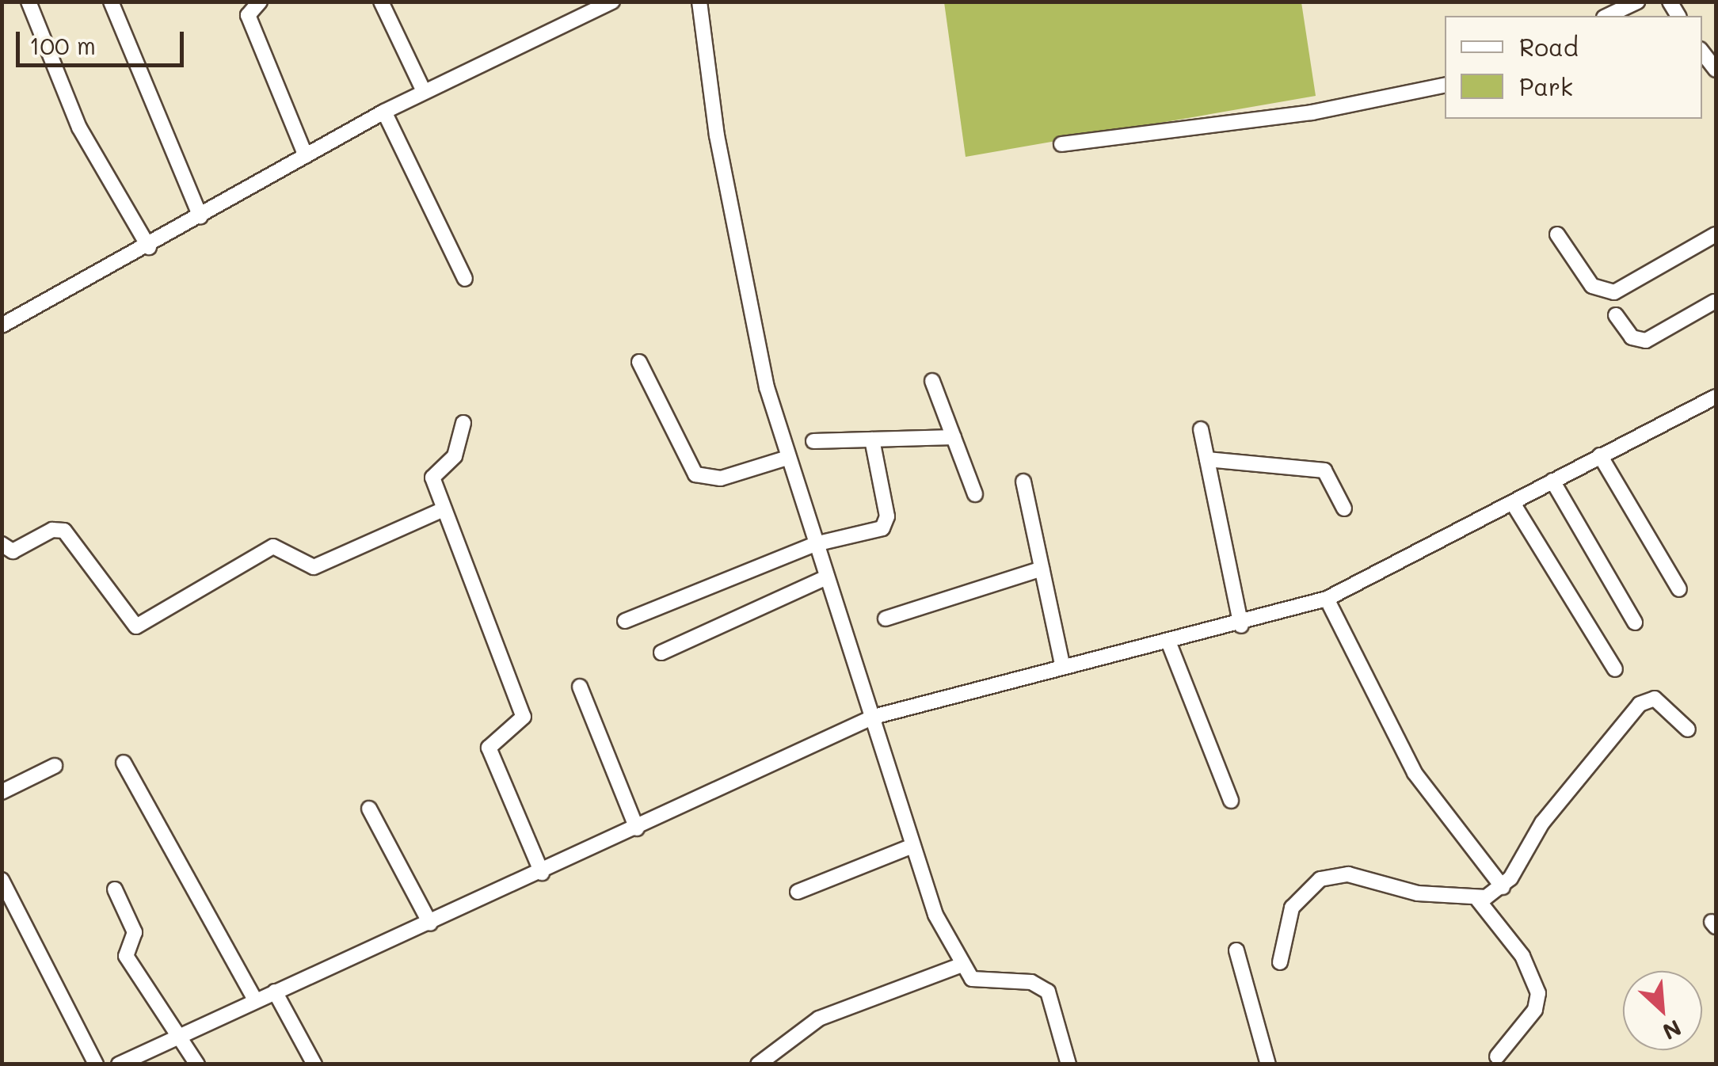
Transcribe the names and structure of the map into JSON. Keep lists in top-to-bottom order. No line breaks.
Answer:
{"legend":["Road","Park"],"scale_bar":"100 m","north":"bottom right"}
